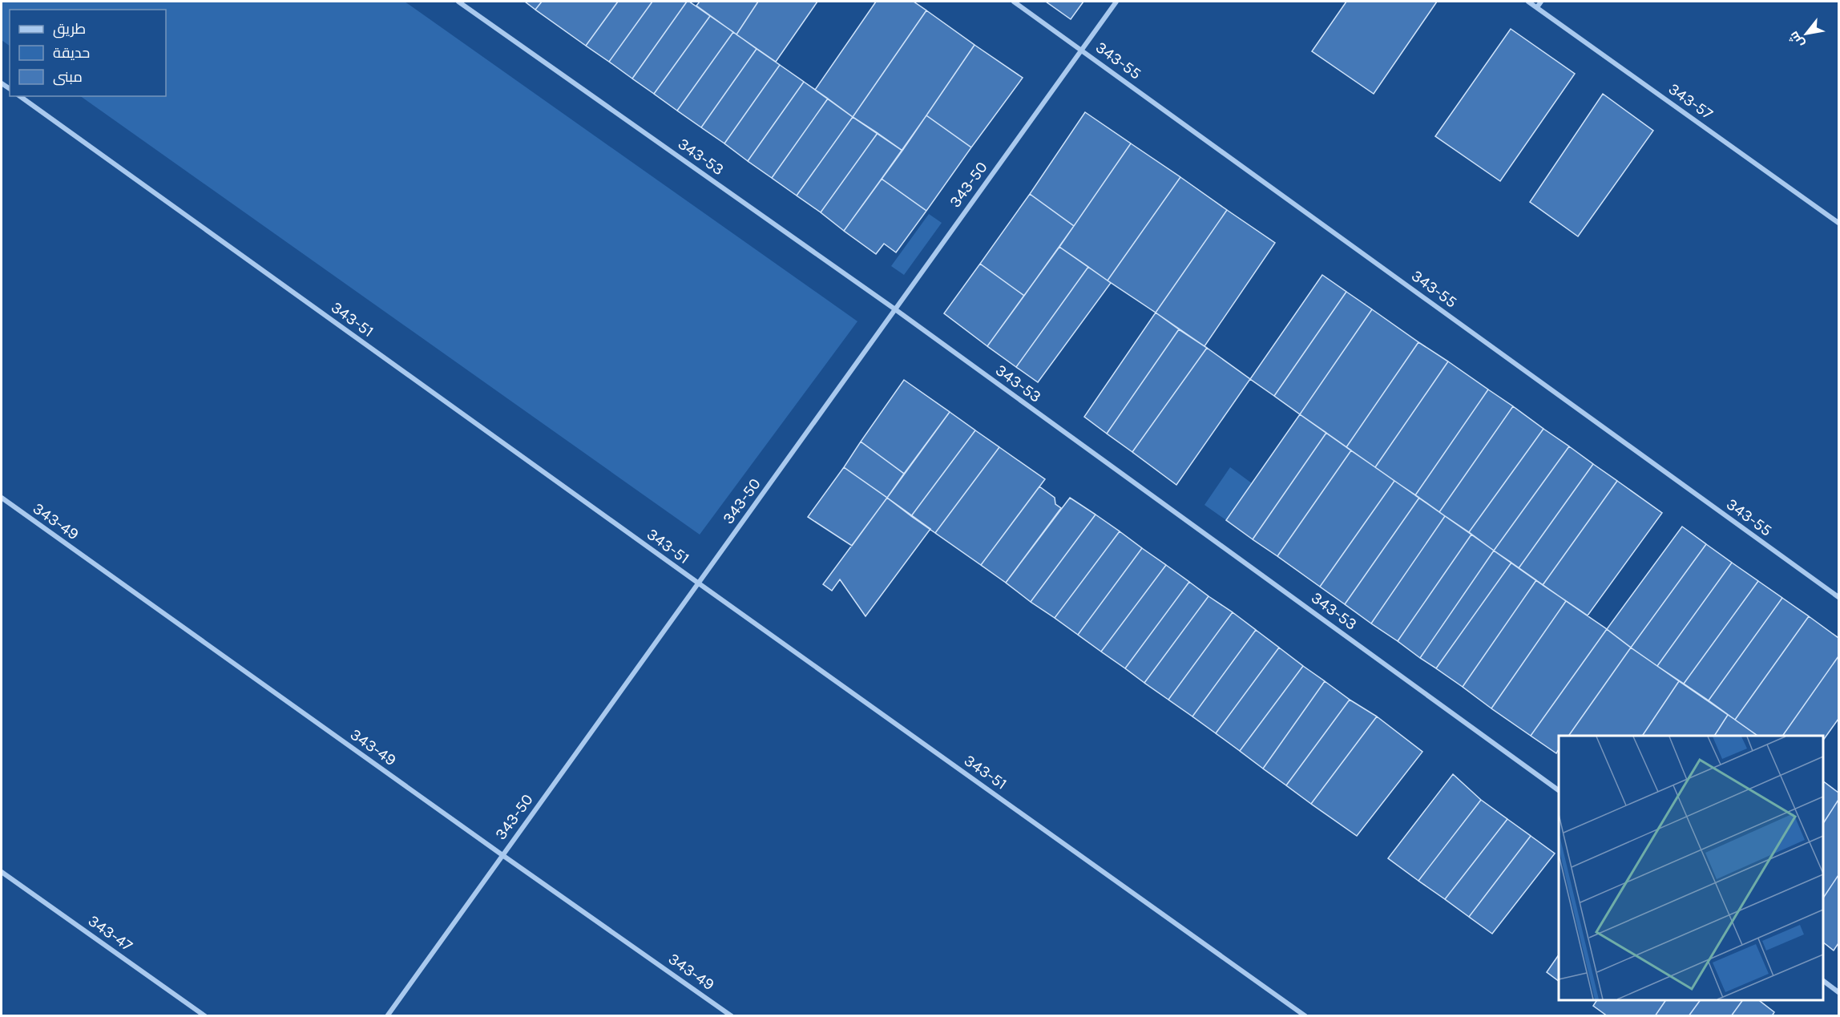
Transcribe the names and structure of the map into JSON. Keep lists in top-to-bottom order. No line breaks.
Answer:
{"streets":{"street":["343-55","343-57","343-53","343-50","343-51","343-49","343-47"]},"crossings":[["343-55","343-50"],["343-53","343-50"],["343-50","343-51"],["343-50","343-49"]],"legend":["طريق","حديقة","مبنى"],"north":"bottom left"}
